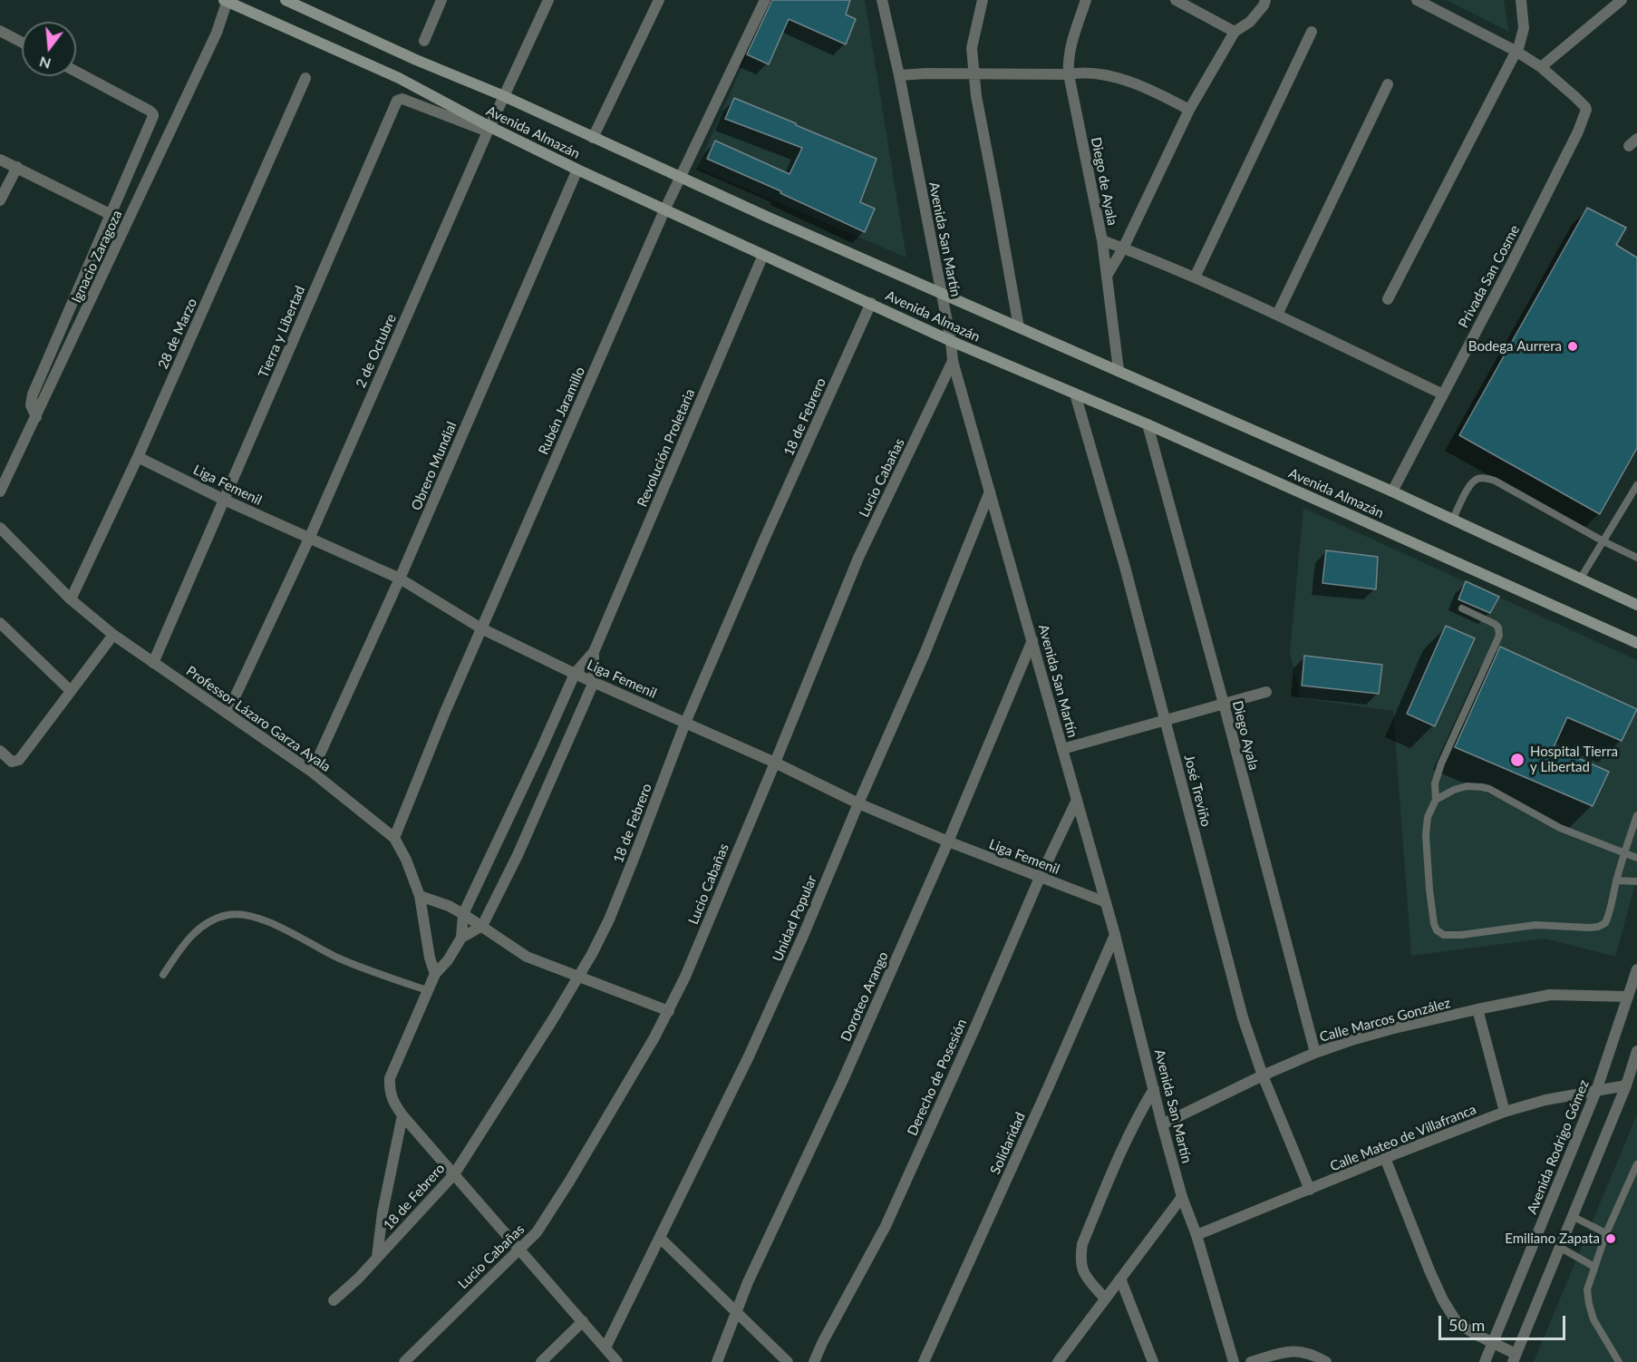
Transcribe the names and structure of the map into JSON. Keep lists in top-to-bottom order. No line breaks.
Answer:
{"streets":{"main road":["Avenida Almazán"],"street":["Diego de Ayala","Avenida San Martín","Ignacio Zaragoza","Privada San Cosme","Tierra y Libertad","28 de Marzo","2 de Octubre","Rubén Jaramillo","18 de Febrero","Revolución Proletaria","Obrero Mundial","Lucio Cabañas","Liga Femenil","Professor Lázaro Garza Ayala","Diego Ayala","José Treviño","Unidad Popular","Doroteo Arango","Calle Marcos González","Derecho de Posesión","Calle Mateo de Villafranca","Solidaridad","Avenida Rodrigo Gómez"]},"crossings":[["Avenida Almazán","Diego de Ayala"],["Avenida Almazán","Avenida San Martín"],["Avenida Almazán","Ignacio Zaragoza"],["Avenida Almazán","Privada San Cosme"],["Avenida Almazán","Tierra y Libertad"],["Avenida Almazán","2 de Octubre"],["Avenida Almazán","Rubén Jaramillo"],["Avenida Almazán","18 de Febrero"],["Avenida Almazán","Revolución Proletaria"],["Avenida Almazán","Obrero Mundial"],["Avenida Almazán","Diego Ayala"],["Avenida Almazán","José Treviño"],["Avenida San Martín","Lucio Cabañas"],["Avenida San Martín","Liga Femenil"],["Avenida San Martín","Unidad Popular"],["Avenida San Martín","Doroteo Arango"],["Avenida San Martín","Calle Marcos González"],["Avenida San Martín","Derecho de Posesión"],["Avenida San Martín","Calle Mateo de Villafranca"],["Avenida San Martín","Solidaridad"],["Tierra y Libertad","2 de Octubre"],["Tierra y Libertad","Liga Femenil"],["Tierra y Libertad","Professor Lázaro Garza Ayala"],["28 de Marzo","Liga Femenil"],["28 de Marzo","Professor Lázaro Garza Ayala"],["2 de Octubre","Liga Femenil"],["2 de Octubre","Professor Lázaro Garza Ayala"],["Rubén Jaramillo","Liga Femenil"],["Rubén Jaramillo","Professor Lázaro Garza Ayala"],["18 de Febrero","Liga Femenil"],["Revolución Proletaria","Liga Femenil"],["Revolución Proletaria","Professor Lázaro Garza Ayala"],["Obrero Mundial","Liga Femenil"],["Obrero Mundial","Professor Lázaro Garza Ayala"],["Lucio Cabañas","Liga Femenil"],["Liga Femenil","Unidad Popular"],["Liga Femenil","Doroteo Arango"],["Liga Femenil","Derecho de Posesión"],["Diego Ayala","Calle Marcos González"],["José Treviño","Calle Marcos González"],["José Treviño","Calle Mateo de Villafranca"],["Calle Marcos González","Avenida Rodrigo Gómez"],["Calle Mateo de Villafranca","Avenida Rodrigo Gómez"]],"places":["Bodega Aurrera","Hospital Tierra y Libertad","Emiliano Zapata"],"scale_bar":"50 m","north":"bottom"}
